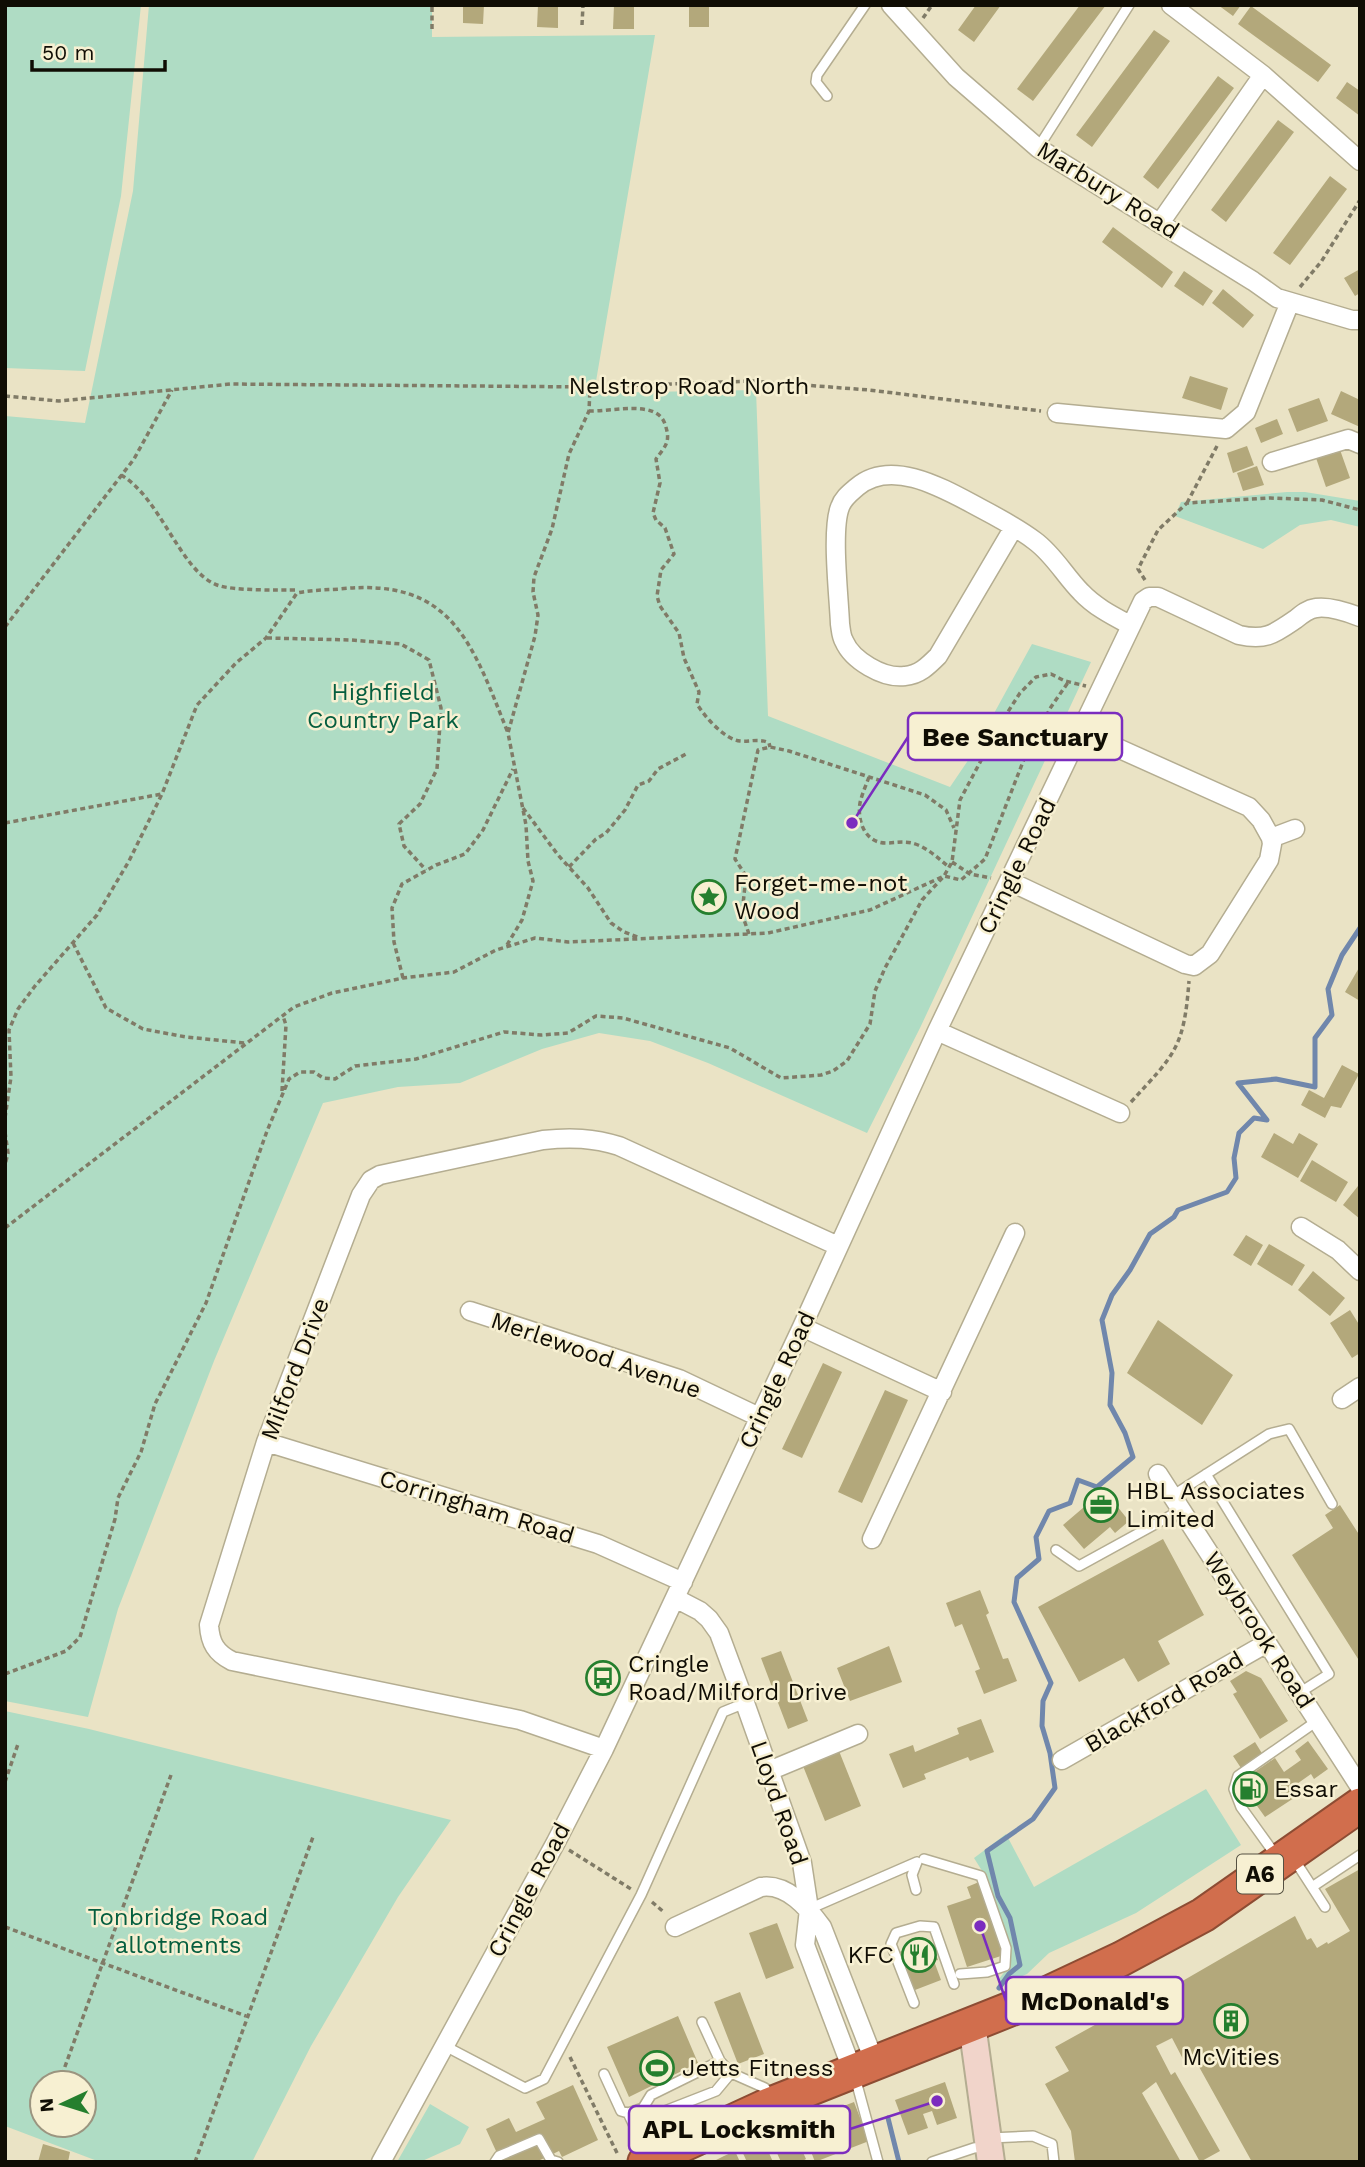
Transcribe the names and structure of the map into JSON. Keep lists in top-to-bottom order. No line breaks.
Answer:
{"streets":{"highway":["A6"],"street":["Marbury Road","Cringle Road","Merlewood Avenue","Milford Drive","Corringham Road","Weybrook Road","Blackford Road","Lloyd Road"],"path":["Nelstrop Road North"]},"crossings":[["Cringle Road","Merlewood Avenue"],["Cringle Road","Milford Drive"],["Cringle Road","Corringham Road"],["Cringle Road","Lloyd Road"],["Milford Drive","Corringham Road"],["Corringham Road","Lloyd Road"],["Weybrook Road","Blackford Road"],["Lloyd Road","A6"]],"parks":["Highfield Country Park","Tonbridge Road allotments"],"places":{"other":["Bee Sanctuary","McDonald's","APL Locksmith"],"place":["Forget-me-not Wood"],"office":["HBL Associates Limited"],"bus stop":["Cringle Road/Milford Drive"],"fuel station":["Essar"],"restaurant":["KFC"],"building":["McVities"],"sports":["Jetts Fitness"]},"scale_bar":"50 m","north":"left"}
